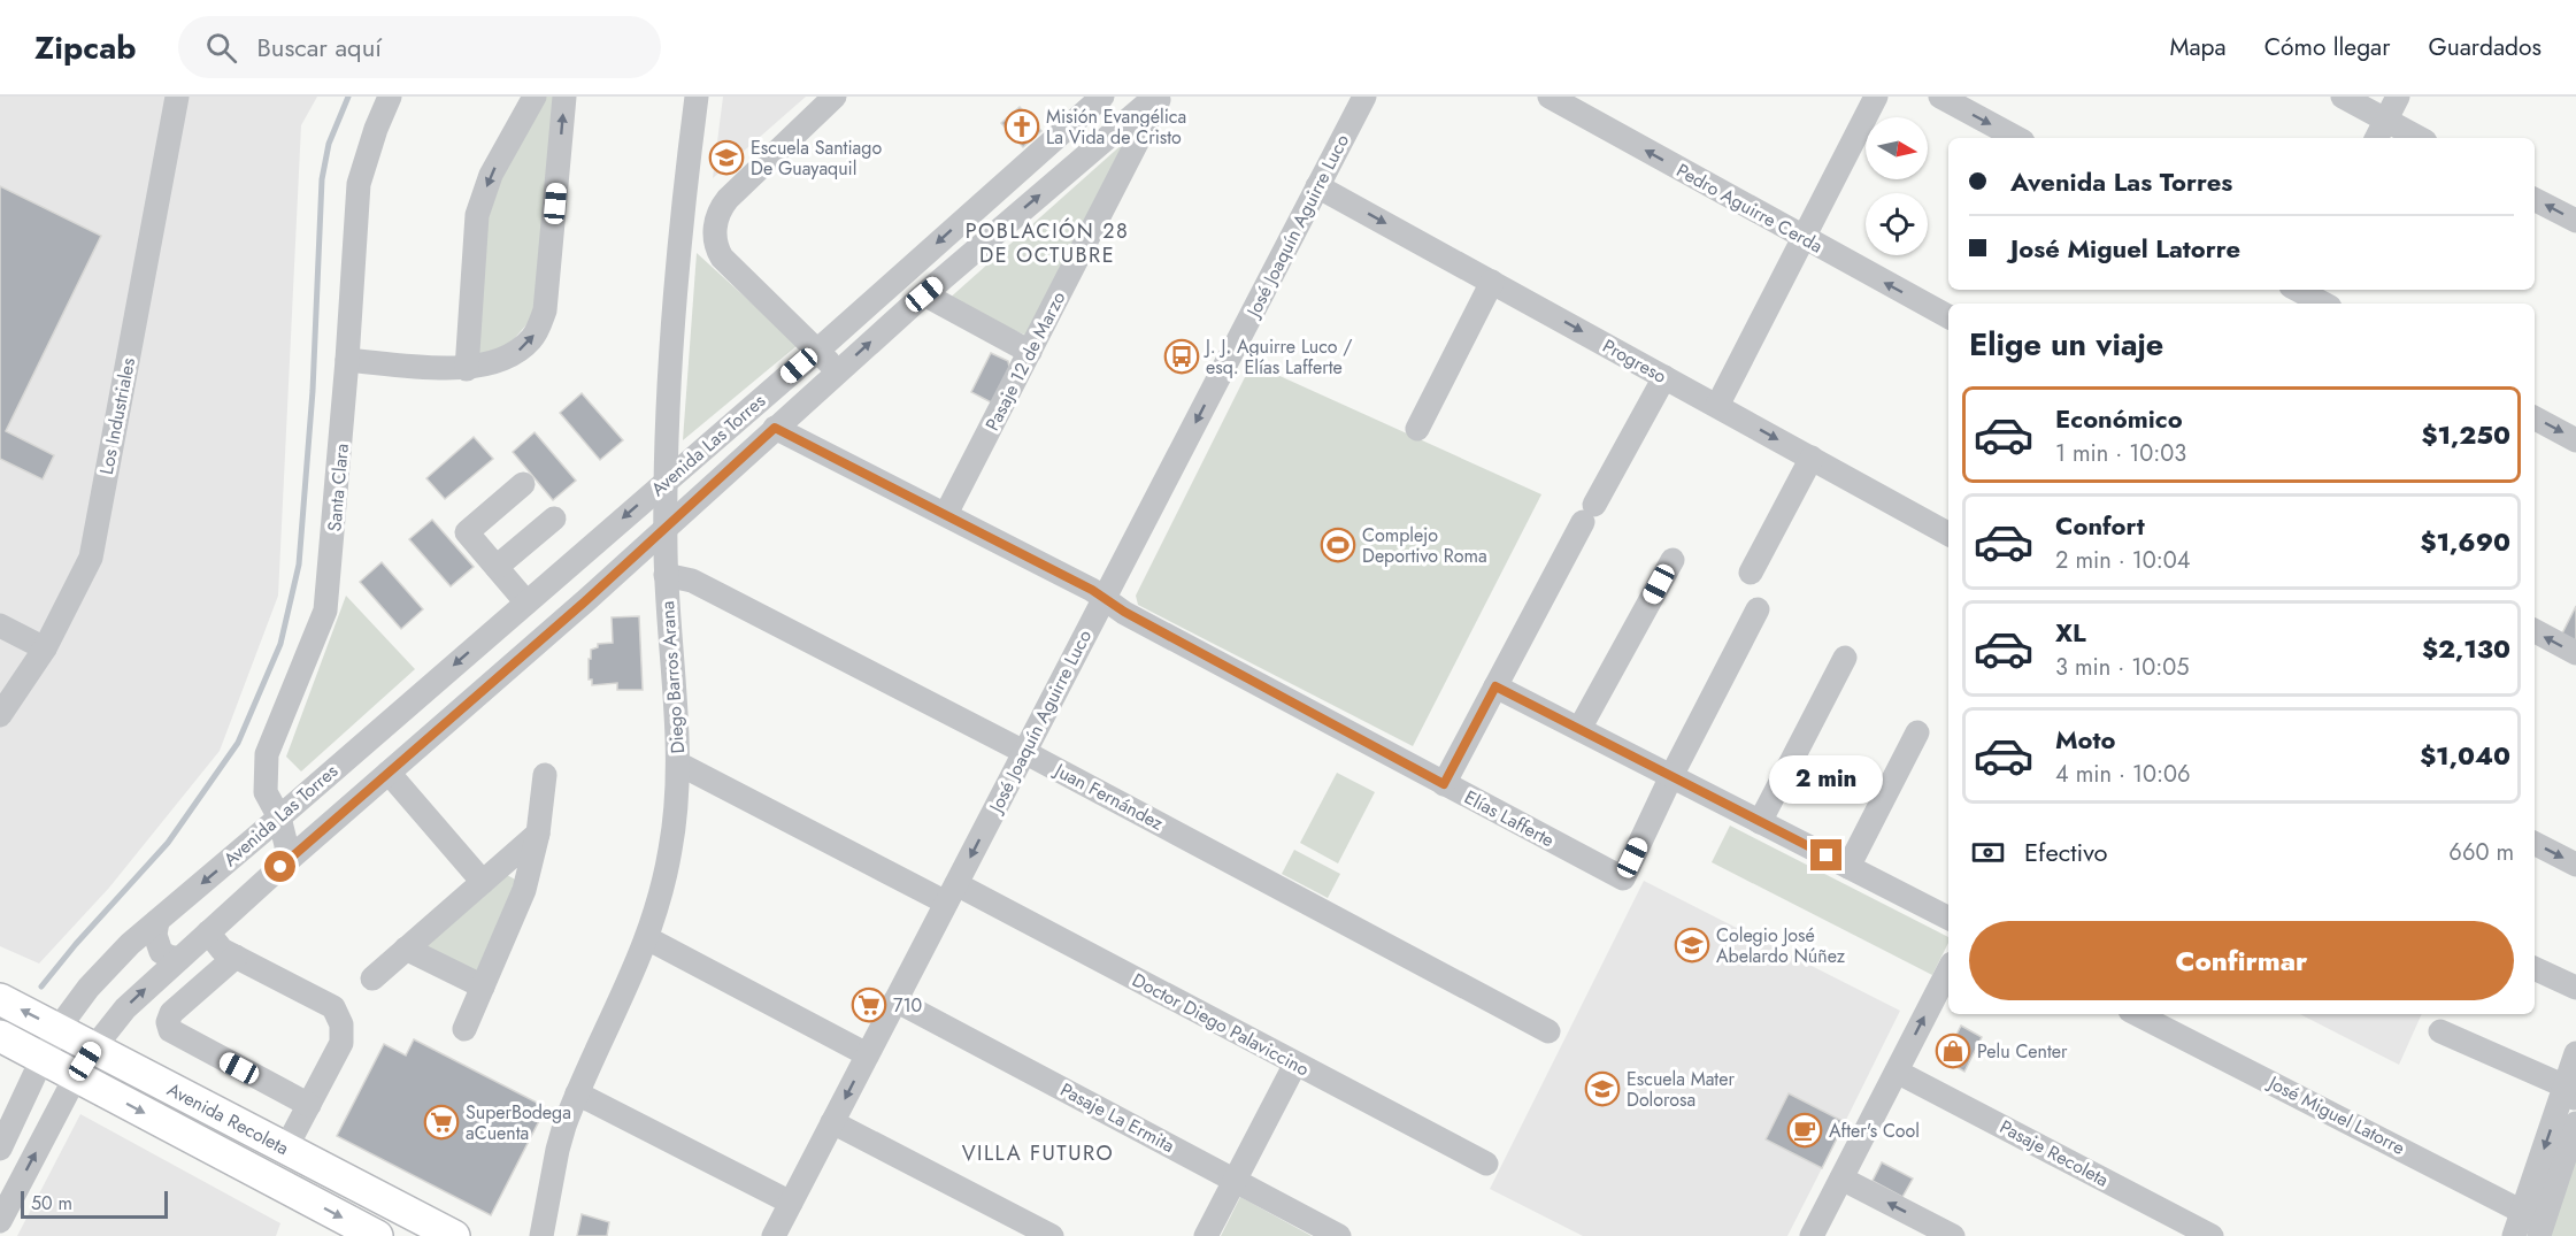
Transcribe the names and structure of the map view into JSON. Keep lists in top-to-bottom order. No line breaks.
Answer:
{"streets":{"main road":["Avenida Recoleta"],"street":["Pedro Aguirre Cerda","José Joaquín Aguirre Luco","Pasaje 12 de Marzo","Progreso","Los Industriales","Avenida Las Torres","Santa Clara","Diego Barros Arana","Juan Fernández","Elías Lafferte","Doctor Diego Palaviccino","José Miguel Latorre","Pasaje La Ermita","Pasaje Recoleta"]},"crossings":[["José Joaquín Aguirre Luco","Progreso"],["José Joaquín Aguirre Luco","Juan Fernández"],["José Joaquín Aguirre Luco","Elías Lafferte"],["José Joaquín Aguirre Luco","Doctor Diego Palaviccino"],["José Joaquín Aguirre Luco","Pasaje La Ermita"],["Pasaje 12 de Marzo","Avenida Las Torres"],["Pasaje 12 de Marzo","Elías Lafferte"],["Avenida Las Torres","Santa Clara"],["Avenida Las Torres","Diego Barros Arana"],["Avenida Las Torres","Elías Lafferte"],["Avenida Las Torres","Avenida Recoleta"],["Diego Barros Arana","Juan Fernández"],["Diego Barros Arana","Doctor Diego Palaviccino"]],"one_way":["Pedro Aguirre Cerda","José Joaquín Aguirre Luco","Progreso"],"districts":["POBLACIÓN 28 DE OCTUBRE","VILLA FUTURO"],"places":{"church":["Misión Evangélica La Vida de Cristo"],"school or university":["Escuela Santiago De Guayaquil","Colegio José Abelardo Núñez","Escuela Mater Dolorosa"],"bus stop":["J. J. Aguirre Luco / esq. Elías Lafferte"],"sports":["Complejo Deportivo Roma"],"supermarket":["710","SuperBodega aCuenta"],"shop":["Pelu Center"],"cafe":["After's Cool"]},"scale_bar":"50 m","north":"right","page":{"header":"Zipcab","search":"Buscar aquí","nav":["Mapa","Cómo llegar","Guardados"],"banner":["Avenida Las Torres","José Miguel Latorre"],"heading":"Elige un viaje","list":[{"name":"Económico","note":"1 min · 10:03","value":"$1,250"},{"name":"Confort","note":"2 min · 10:04","value":"$1,690"},{"name":"XL","note":"3 min · 10:05","value":"$2,130"},{"name":"Moto","note":"4 min · 10:06","value":"$1,040"}],"bubble":"2 min","pay":["Efectivo","660 m"],"buttons":"Confirmar","scale":"50 m"}}
